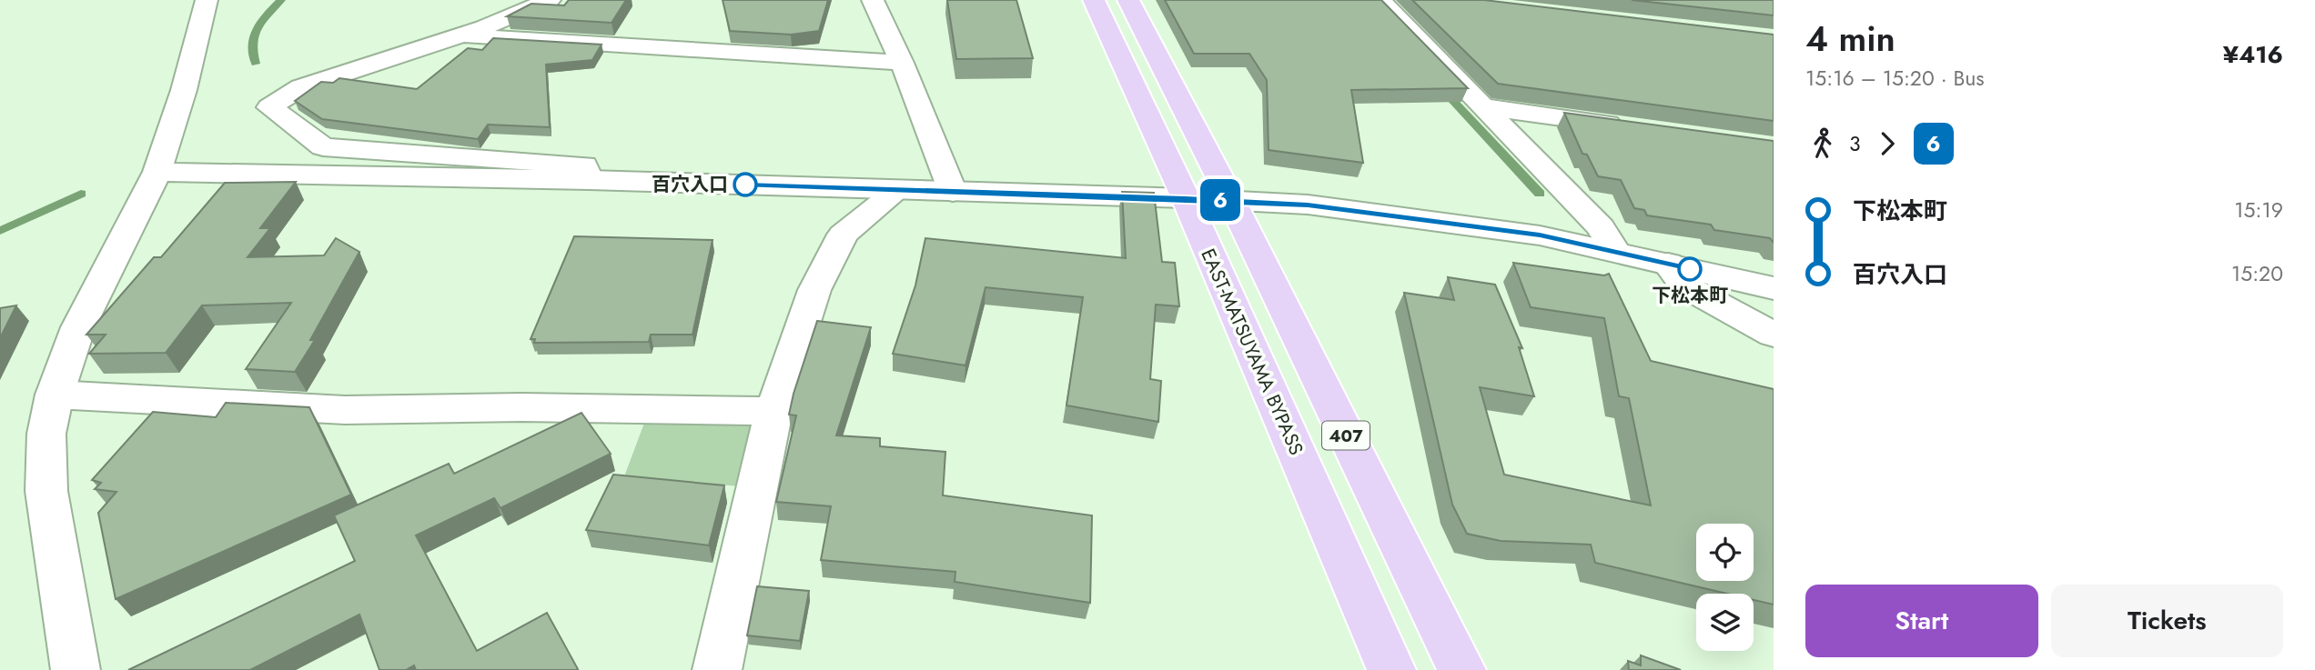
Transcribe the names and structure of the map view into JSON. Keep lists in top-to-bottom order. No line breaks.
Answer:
{"streets":{"highway":["EAST-MATSUYAMA BYPASS","407"]},"places":["百穴入口","下松本町"],"lines":["bus line 6"],"page":{"on_map":"6","heading":["4 min","15:16 – 15:20 · Bus","¥416"],"legs":["3","6"],"list":[{"name":"下松本町","value":"15:19"},{"name":"百穴入口","value":"15:20"}],"buttons":["Start","Tickets"]}}
